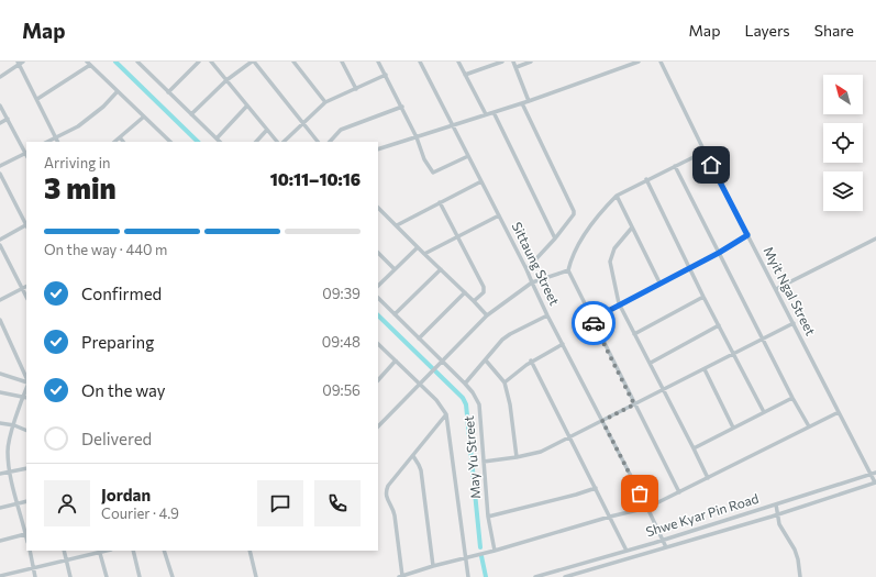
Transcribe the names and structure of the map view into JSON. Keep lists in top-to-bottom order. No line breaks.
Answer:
{"streets":{"street":["Sittaung Street","Myit Ngal Street","May Yu Street","Shwe Kyar Pin Road"]},"crossings":[["Sittaung Street","Shwe Kyar Pin Road"],["Myit Ngal Street","Shwe Kyar Pin Road"]],"north":"top left","page":{"header":"Map","nav":["Map","Layers","Share"],"heading":["3 min","Arriving in","10:11–10:16"],"panel":["Jordan","Courier · 4.9"],"bar":"On the way · 440 m","list":[["Confirmed","09:39"],["Preparing","09:48"],["On the way","09:56"],"Delivered"]}}
